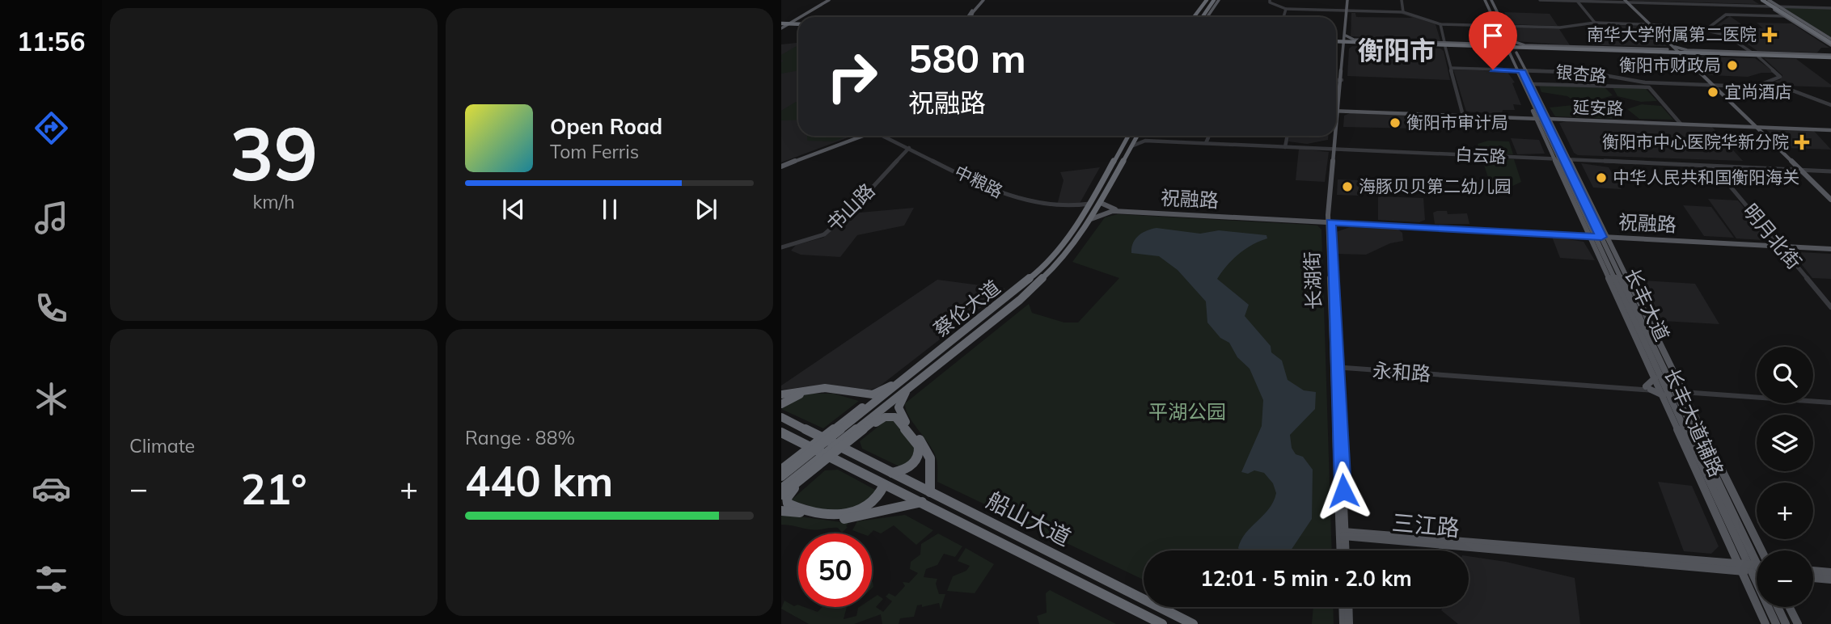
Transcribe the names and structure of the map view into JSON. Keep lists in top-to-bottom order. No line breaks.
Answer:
{"streets":{"highway":["蔡伦大道","船山大道"],"main road":["延安路","祝融路","长湖街","长丰大道","长丰大道辅路","三江路"],"street":["银杏路","白云路","中粮路","书山路","明月北街","永和路"]},"crossings":[["银杏路","长丰大道辅路"],["延安路","长湖街"],["延安路","长丰大道辅路"],["白云路","明月北街"],["白云路","长湖街"],["白云路","蔡伦大道"],["白云路","长丰大道辅路"],["中粮路","书山路"],["中粮路","蔡伦大道"],["祝融路","明月北街"],["祝融路","长湖街"],["祝融路","长丰大道"],["祝融路","蔡伦大道"],["祝融路","长丰大道辅路"],["长湖街","永和路"],["长湖街","三江路"],["长丰大道","长丰大道辅路"],["长丰大道辅路","三江路"]],"districts":["衡阳市"],"parks":["平湖公园"],"places":{"health":["南华大学附属第二医院","衡阳市中心医院华新分院"],"other":["衡阳市财政局","宜尚酒店","衡阳市审计局","中华人民共和国衡阳海关","海豚贝贝第二幼儿园"]},"page":{"tabs":"11:56","tile":[["39","km/h"],"Climate",["Range · 88%","440 km"]],"turn":["580 m","祝融路"],"song":["Open Road","Tom Ferris"],"map_buttons":["+","−"],"heat":["−","21°","+"],"limit":"50","trip":"12:01 · 5 min · 2.0 km"}}
